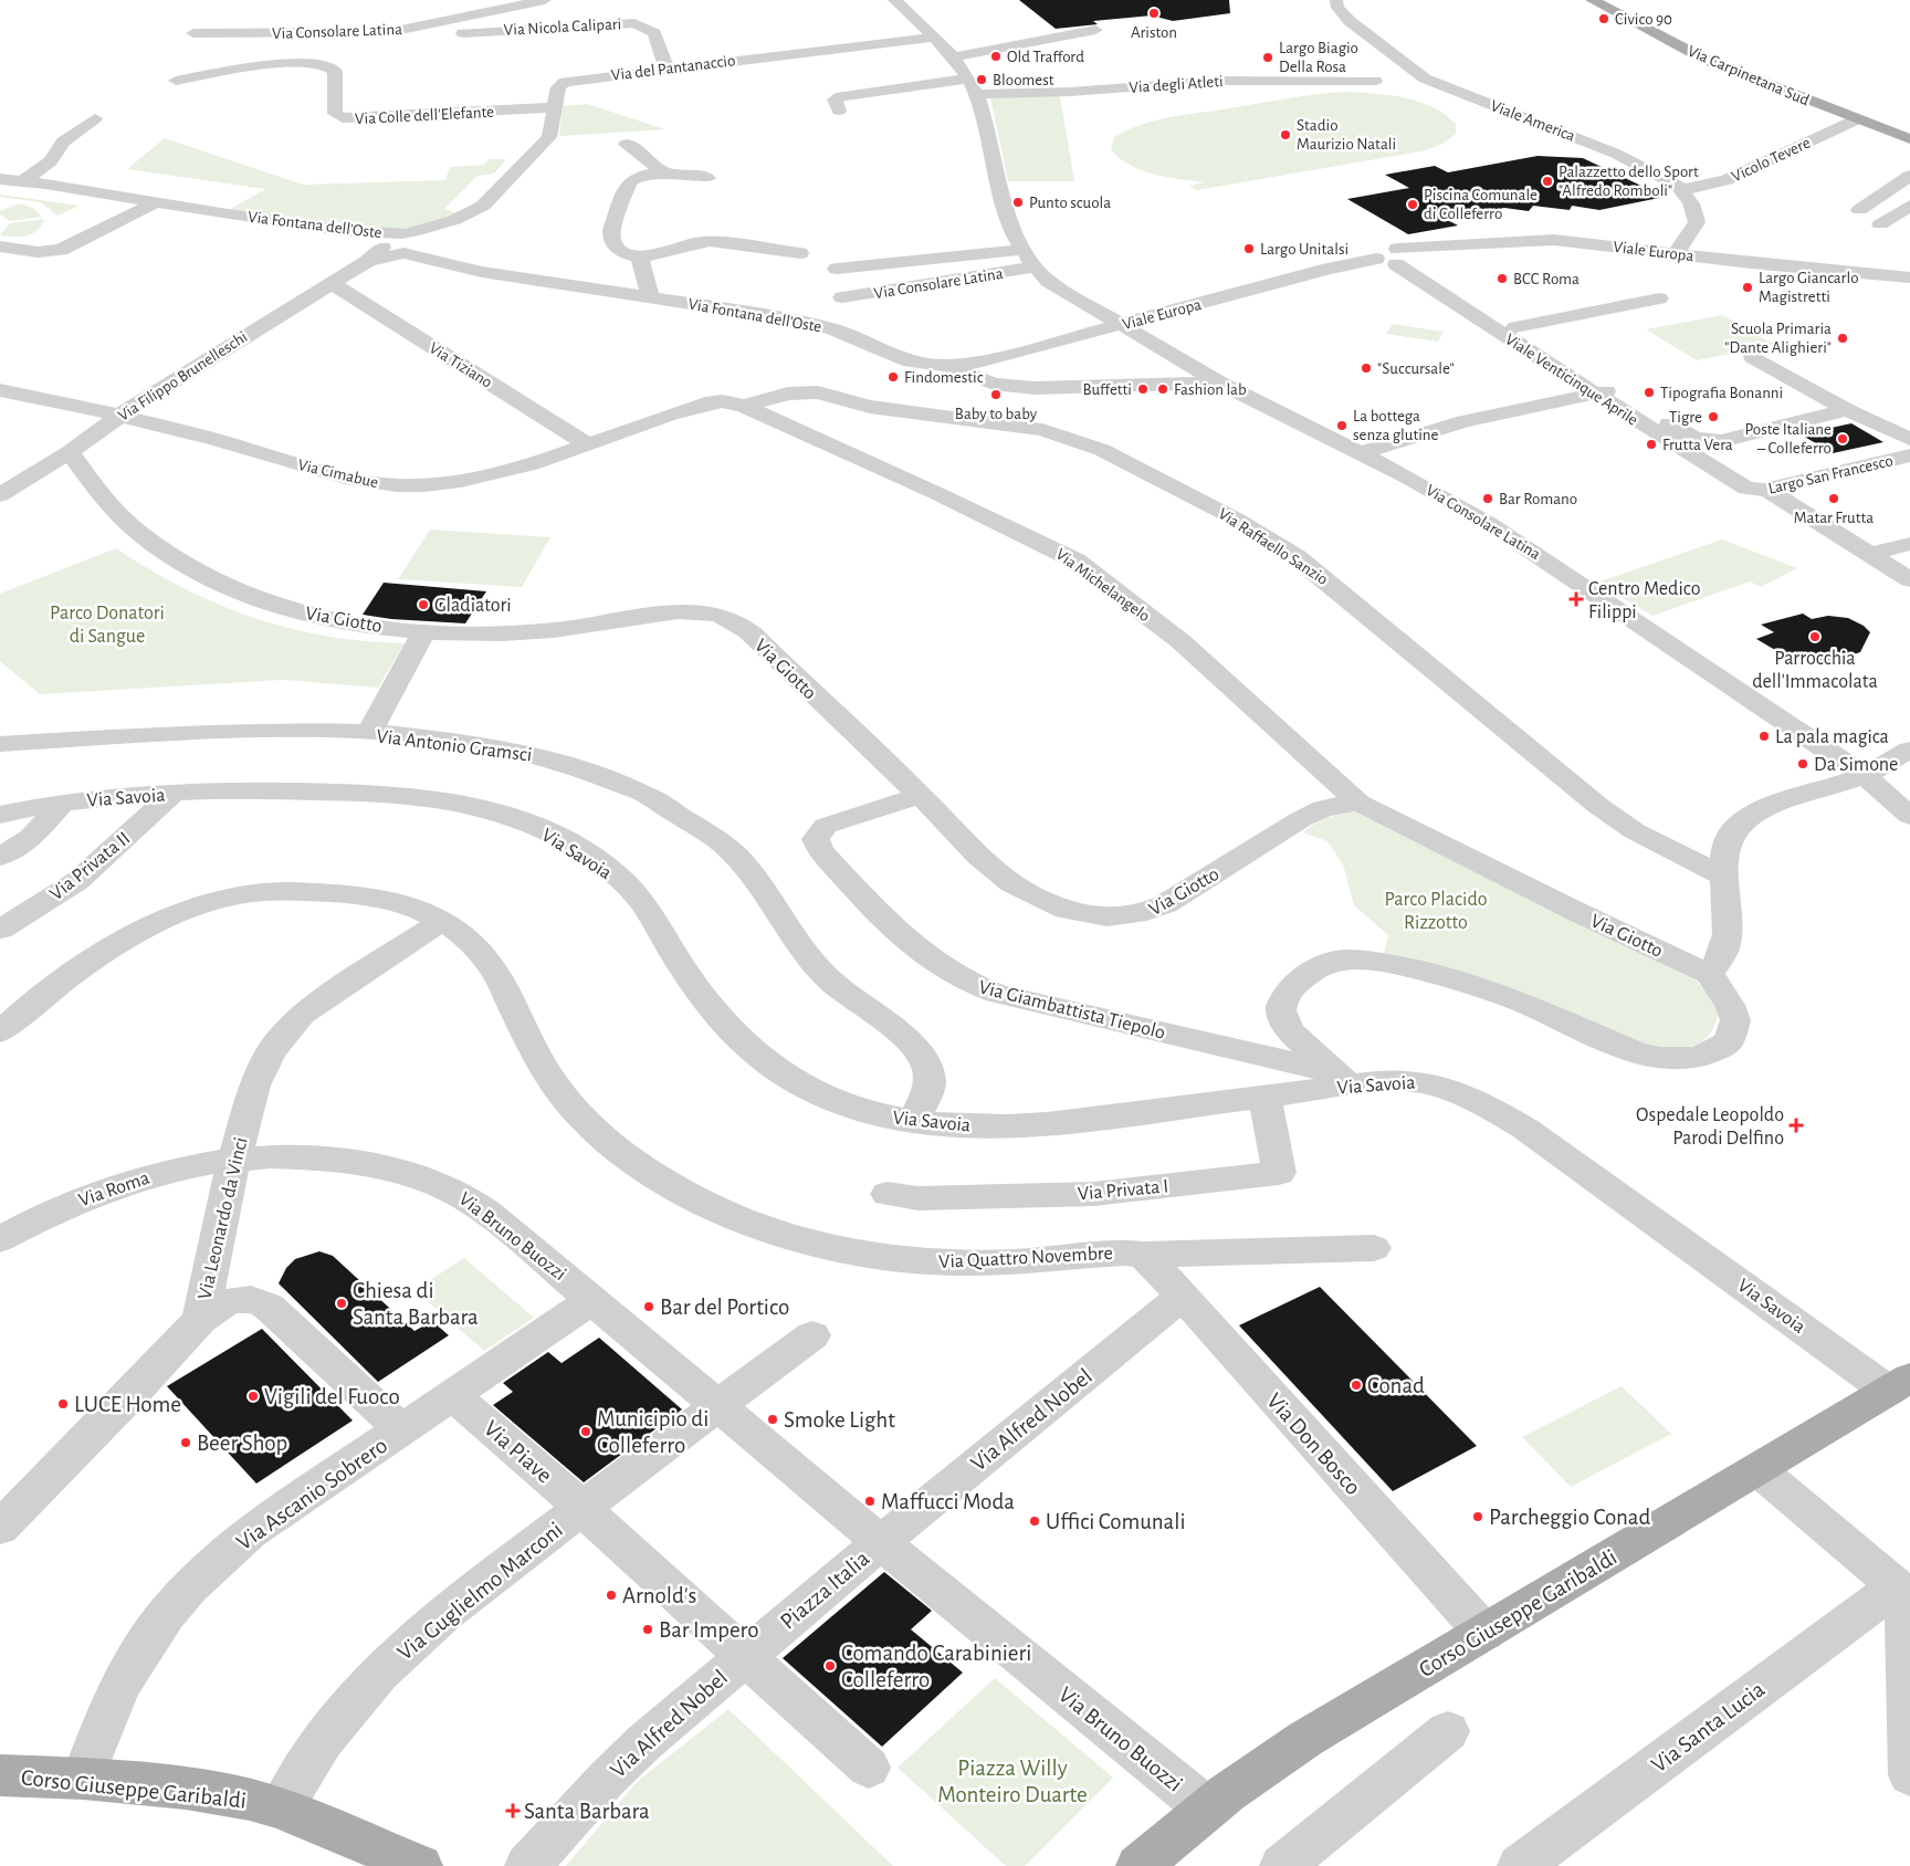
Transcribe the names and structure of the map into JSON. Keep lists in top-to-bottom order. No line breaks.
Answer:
{"streets":{"main road":["Via Carpinetana Sud","Corso Giuseppe Garibaldi"],"street":["Via Nicola Calipari","Via Consolare Latina","Via del Pantanaccio","Via degli Atleti","Via Colle dell'Elefante","Viale America","Vicolo Tevere","Via Fontana dell'Oste","Viale Europa","Via Tiziano","Via Filippo Brunelleschi","Viale Venticinque Aprile","Via Cimabue","Largo San Francesco","Via Raffaello Sanzio","Via Michelangelo","Via Giotto","Via Antonio Gramsci","Via Savoia","Via Privata II","Via Giambattista Tiepolo","Via Roma","Via Privata I","Via Leonardo da Vinci","Via Bruno Buozzi","Via Quattro Novembre","Via Alfred Nobel","Via Don Bosco","Via Piave","Via Ascanio Sobrero","Piazza Italia","Via Guglielmo Marconi","Via Santa Lucia"]},"crossings":[["Via Nicola Calipari","Via Consolare Latina"],["Via Nicola Calipari","Via del Pantanaccio"],["Via Consolare Latina","Via del Pantanaccio"],["Via Consolare Latina","Via degli Atleti"],["Via Consolare Latina","Via Fontana dell'Oste"],["Via Consolare Latina","Viale Europa"],["Via del Pantanaccio","Via Colle dell'Elefante"],["Via del Pantanaccio","Via Fontana dell'Oste"],["Via del Pantanaccio","Via Filippo Brunelleschi"],["Via Carpinetana Sud","Vicolo Tevere"],["Viale America","Vicolo Tevere"],["Viale America","Viale Europa"],["Via Fontana dell'Oste","Viale Europa"],["Via Fontana dell'Oste","Via Filippo Brunelleschi"],["Viale Europa","Viale Venticinque Aprile"],["Via Tiziano","Via Filippo Brunelleschi"],["Via Tiziano","Via Cimabue"],["Via Filippo Brunelleschi","Via Cimabue"],["Via Filippo Brunelleschi","Via Giotto"],["Viale Venticinque Aprile","Largo San Francesco"],["Via Cimabue","Via Raffaello Sanzio"],["Via Cimabue","Via Michelangelo"],["Via Raffaello Sanzio","Via Michelangelo"],["Via Michelangelo","Via Giotto"],["Via Giotto","Via Giambattista Tiepolo"],["Via Antonio Gramsci","Via Savoia"],["Via Savoia","Via Privata II"],["Via Savoia","Via Giambattista Tiepolo"],["Via Savoia","Via Privata I"],["Via Savoia","Corso Giuseppe Garibaldi"],["Via Roma","Via Leonardo da Vinci"],["Via Roma","Via Bruno Buozzi"],["Via Leonardo da Vinci","Via Bruno Buozzi"],["Via Leonardo da Vinci","Via Quattro Novembre"],["Via Bruno Buozzi","Via Alfred Nobel"],["Via Bruno Buozzi","Via Ascanio Sobrero"],["Via Bruno Buozzi","Piazza Italia"],["Via Bruno Buozzi","Corso Giuseppe Garibaldi"],["Via Quattro Novembre","Via Don Bosco"],["Via Alfred Nobel","Via Don Bosco"],["Via Alfred Nobel","Piazza Italia"],["Via Don Bosco","Corso Giuseppe Garibaldi"],["Via Piave","Via Ascanio Sobrero"],["Via Piave","Via Guglielmo Marconi"],["Via Ascanio Sobrero","Corso Giuseppe Garibaldi"],["Via Guglielmo Marconi","Corso Giuseppe Garibaldi"]],"parks":["Parco Donatori di Sangue","Parco Placido Rizzotto","Piazza Willy Monteiro Duarte"],"places":{"other":["Ariston","Civico 90","Old Trafford","Largo Biagio Della Rosa","Bloomest","Stadio Maurizio Natali","Palazzetto dello Sport \"Alfredo Romboli\"","Punto scuola","Piscina Comunale di Colleferro","Largo Unitalsi","BCC Roma","Largo Giancarlo Magistretti","Scuola Primaria \"Dante Alighieri\"","\"Succursale\"","Findomestic","Buffetti","Fashion lab","Tipografia Bonanni","Baby to baby","Tigre","La bottega senza glutine","Poste Italiane – Colleferro","Frutta Vera","Bar Romano","Matar Frutta","Gladiatori","Parrocchia dell'Immacolata","La pala magica","Da Simone","Chiesa di Santa Barbara","Bar del Portico","Conad","Vigili del Fuoco","LUCE Home","Smoke Light","Municipio di Colleferro","Beer Shop","Maffucci Moda","Parcheggio Conad","Uffici Comunali","Arnold's","Bar Impero","Comando Carabinieri Colleferro"],"health":["Centro Medico Filippi","Ospedale Leopoldo Parodi Delfino","Santa Barbara"]}}
